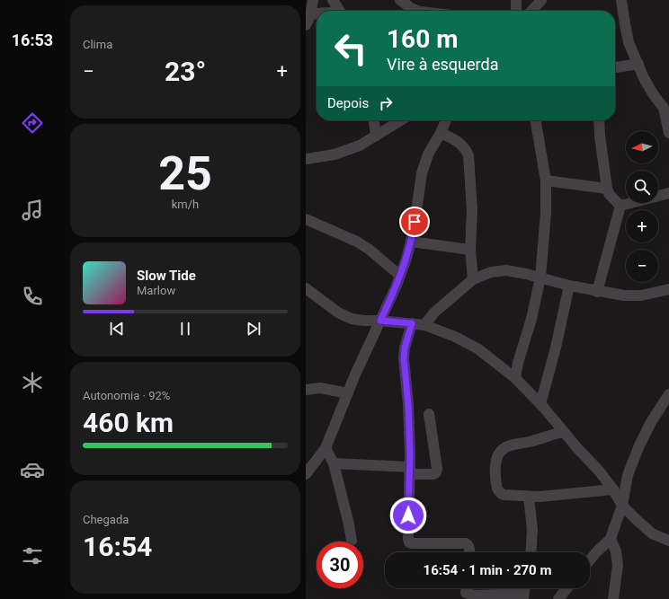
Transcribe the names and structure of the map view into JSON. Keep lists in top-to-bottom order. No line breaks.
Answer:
{"north":"left","page":{"tabs":"16:53","tile":["Clima",["25","km/h"],["Autonomia · 92%","460 km"],["Chegada","16:54"]],"turn":["160 m","Vire à esquerda"],"heat":["−","23°","+"],"then":"Depois","map_buttons":["+","−"],"song":["Slow Tide","Marlow"],"limit":"30","trip":"16:54 · 1 min · 270 m"}}
